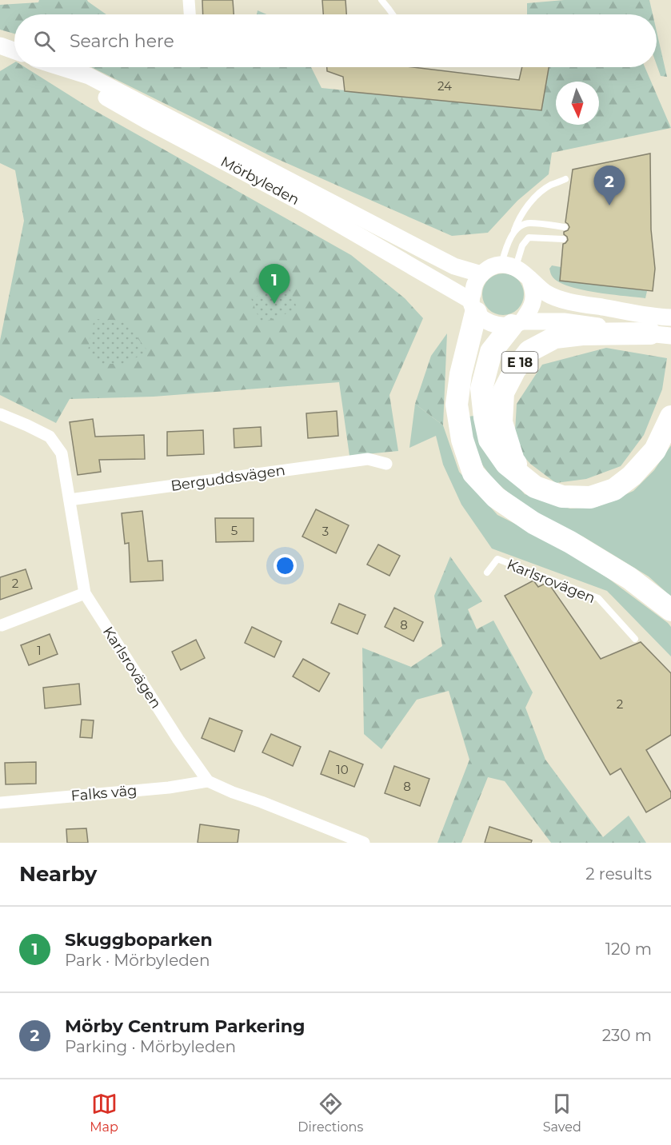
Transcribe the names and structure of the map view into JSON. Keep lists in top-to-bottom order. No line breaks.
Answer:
{"streets":{"highway":["E 18"],"street":["Mörbyleden","Berguddsvägen","Karlsrovägen","Falks väg"]},"crossings":[["Mörbyleden","E 18"],["Berguddsvägen","Karlsrovägen"],["Karlsrovägen","Falks väg"]],"house_numbers":["24","5","3","2","8","1","2","10","8"],"north":"bottom","page":{"search":"Search here","pins":["2","1"],"heading":["Nearby","2 results"],"list":[{"mark":"1","name":"Skuggboparken","note":"Park · Mörbyleden","value":"120 m"},{"mark":"2","name":"Mörby Centrum Parkering","note":"Parking · Mörbyleden","value":"230 m"}],"nav":["Map","Directions","Saved"]}}
